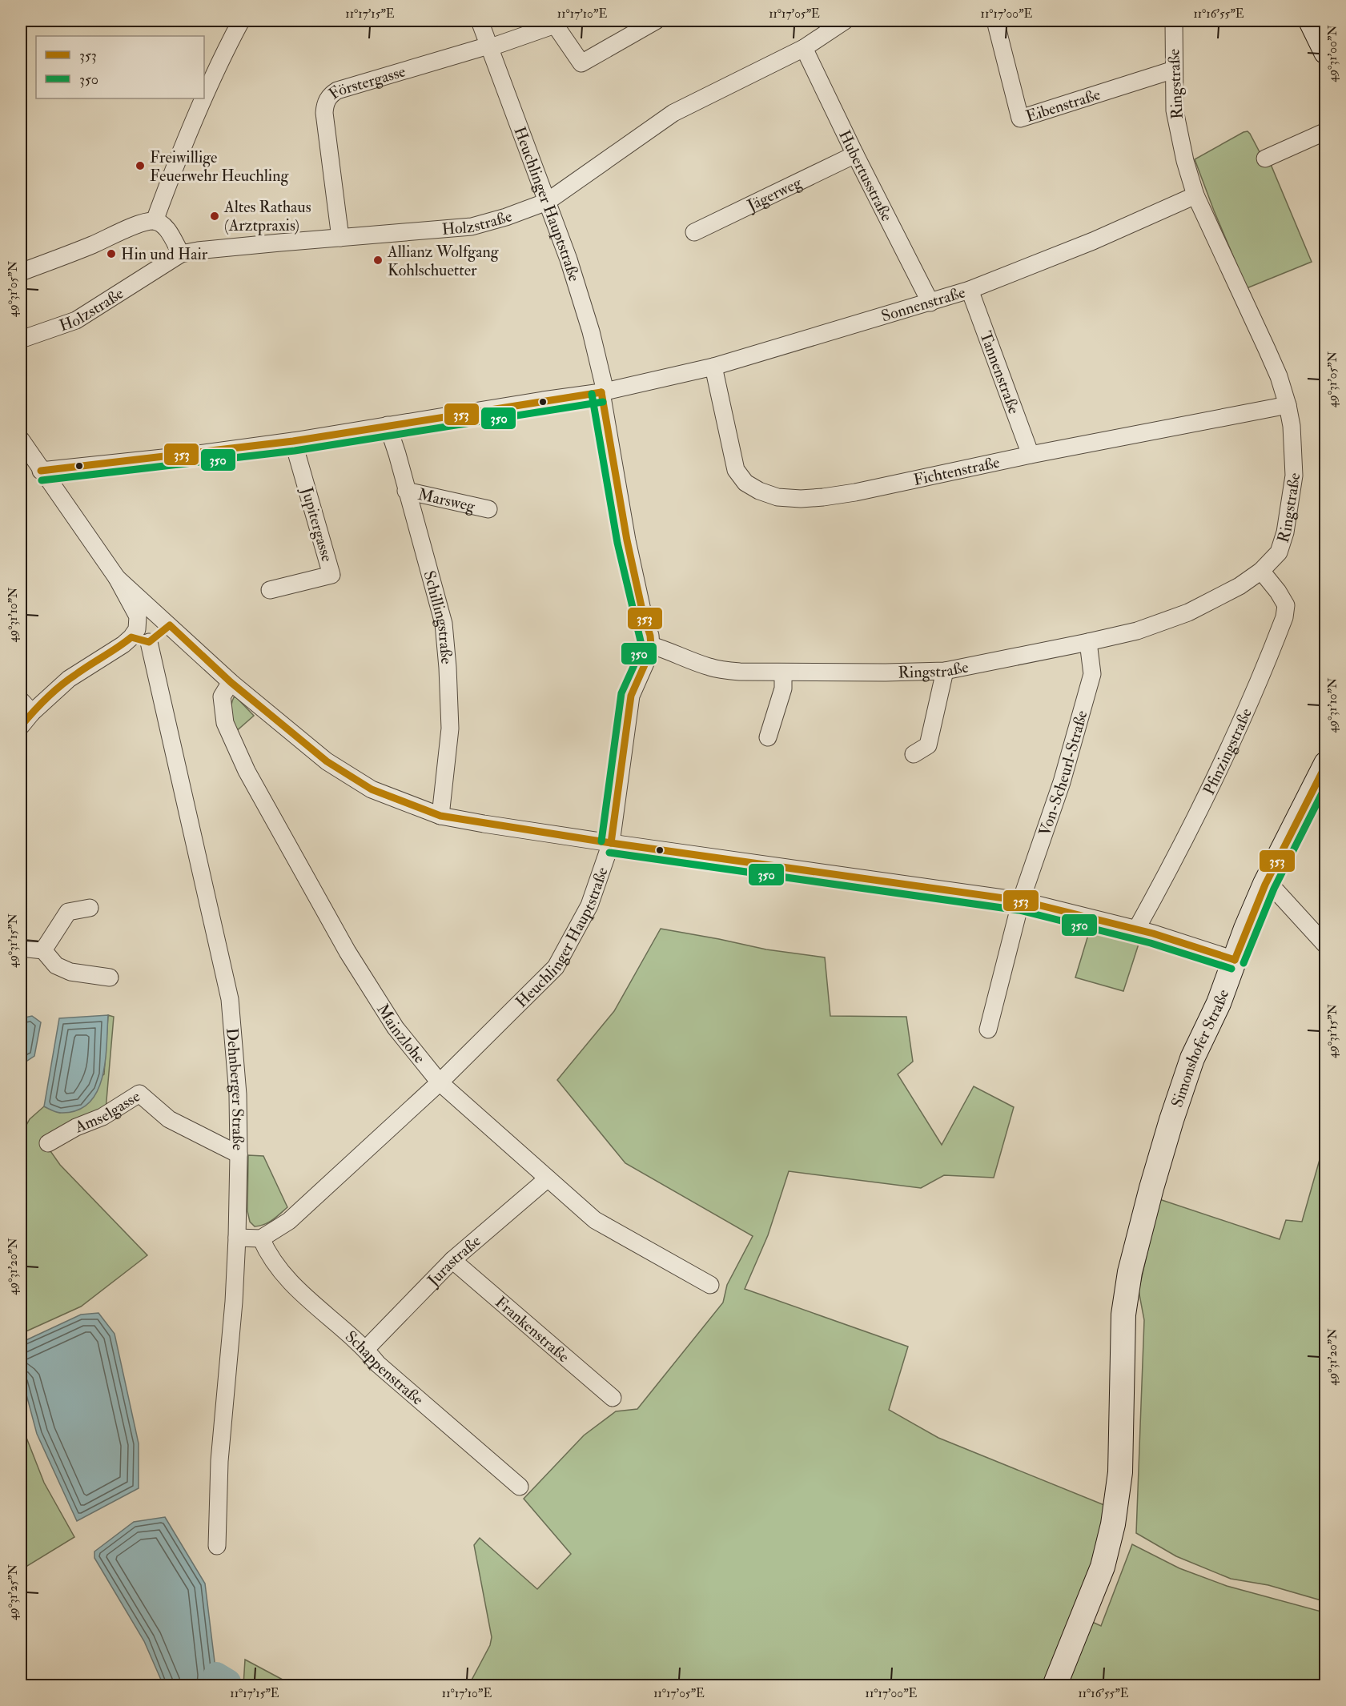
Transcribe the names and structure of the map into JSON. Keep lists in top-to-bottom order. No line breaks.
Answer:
{"streets":{"street":["Ringstraße","Förstergasse","Eibenstraße","Hubertusstraße","Jägerweg","Heuchlinger Hauptstraße","Holzstraße","Sonnenstraße","Tannenstraße","Fichtenstraße","Marsweg","Jupitergasse","Schillingstraße","Pfinzingstraße","Von-Scheurl-Straße","Mainzlohe","Simonshofer Straße","Dehnberger Straße","Amselgasse","Jurastraße","Frankenstraße","Schappenstraße"]},"crossings":[["Ringstraße","Eibenstraße"],["Ringstraße","Heuchlinger Hauptstraße"],["Ringstraße","Sonnenstraße"],["Ringstraße","Fichtenstraße"],["Ringstraße","Pfinzingstraße"],["Ringstraße","Von-Scheurl-Straße"],["Förstergasse","Heuchlinger Hauptstraße"],["Förstergasse","Holzstraße"],["Hubertusstraße","Jägerweg"],["Hubertusstraße","Holzstraße"],["Hubertusstraße","Sonnenstraße"],["Heuchlinger Hauptstraße","Holzstraße"],["Heuchlinger Hauptstraße","Sonnenstraße"],["Heuchlinger Hauptstraße","Mainzlohe"],["Heuchlinger Hauptstraße","Schappenstraße"],["Sonnenstraße","Tannenstraße"],["Sonnenstraße","Fichtenstraße"],["Sonnenstraße","Jupitergasse"],["Sonnenstraße","Schillingstraße"],["Tannenstraße","Fichtenstraße"],["Marsweg","Schillingstraße"],["Mainzlohe","Jurastraße"],["Dehnberger Straße","Amselgasse"],["Jurastraße","Frankenstraße"],["Jurastraße","Schappenstraße"]],"places":["Freiwillige Feuerwehr Heuchling","Altes Rathaus (Arztpraxis)","Hin und Hair","Allianz Wolfgang Kohlschuetter"],"lines":["transit line 353","transit line 350"],"legend":["353","350"],"coordinates":["11°17'15\"E","11°17'10\"E","11°17'05\"E","11°17'00\"E","11°16'55\"E","49°31'00\"N","49°31'05\"N","49°31'10\"N","49°31'15\"N","49°31'20\"N","49°31'25\"N"]}
